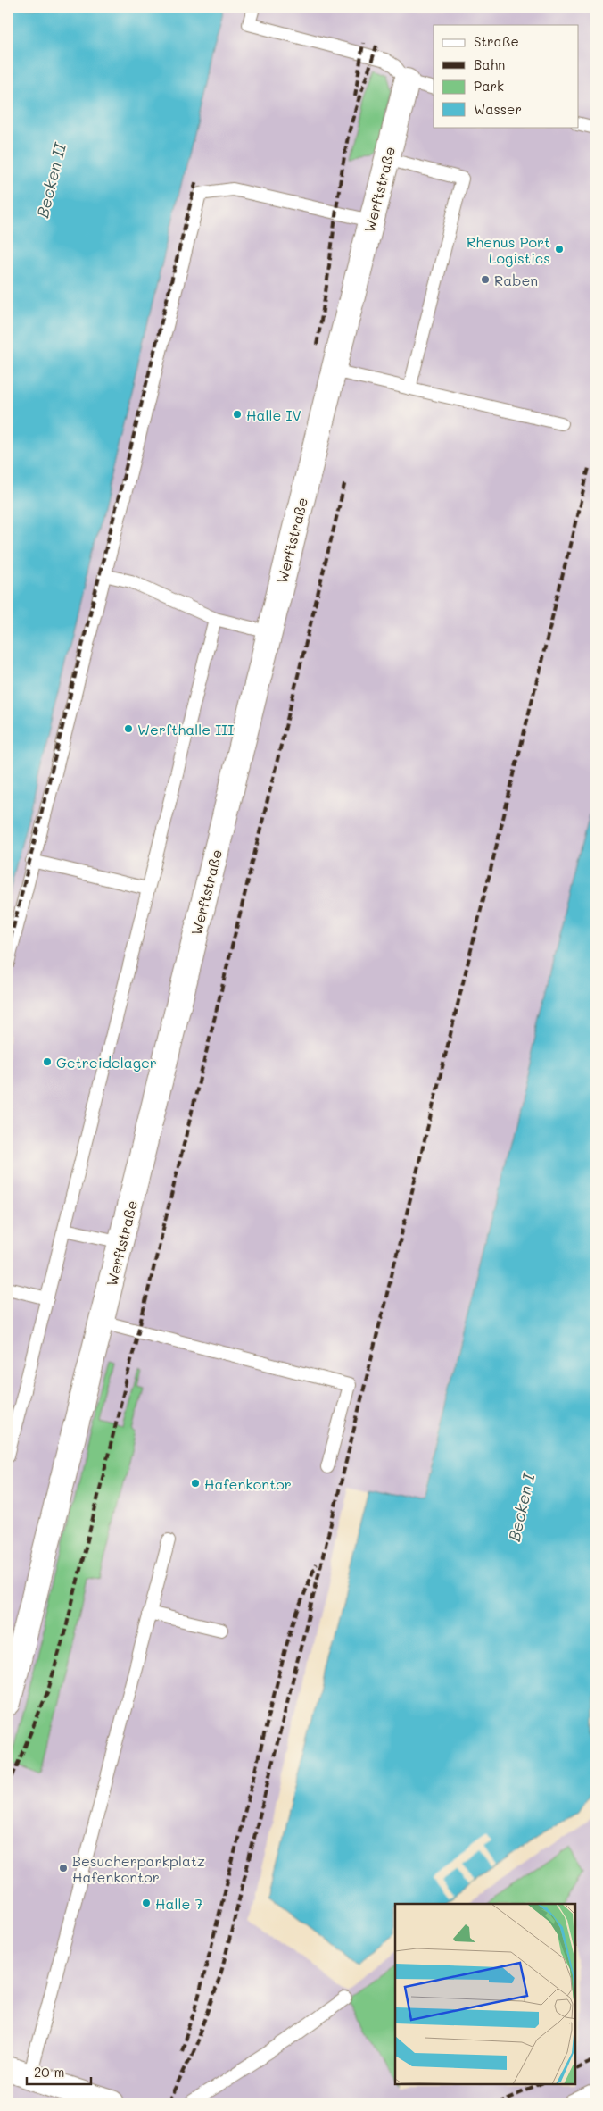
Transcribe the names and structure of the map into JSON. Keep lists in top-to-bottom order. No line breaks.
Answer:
{"streets":{"street":["Werftstraße"]},"water":["Becken II","Becken I"],"places":["Rhenus Port Logistics","Raben","Halle IV","Werfthalle III","Getreidelager","Hafenkontor","Besucherparkplatz Hafenkontor","Halle 7"],"legend":["Straße","Bahn","Park","Wasser"],"scale_bar":"20 m"}
